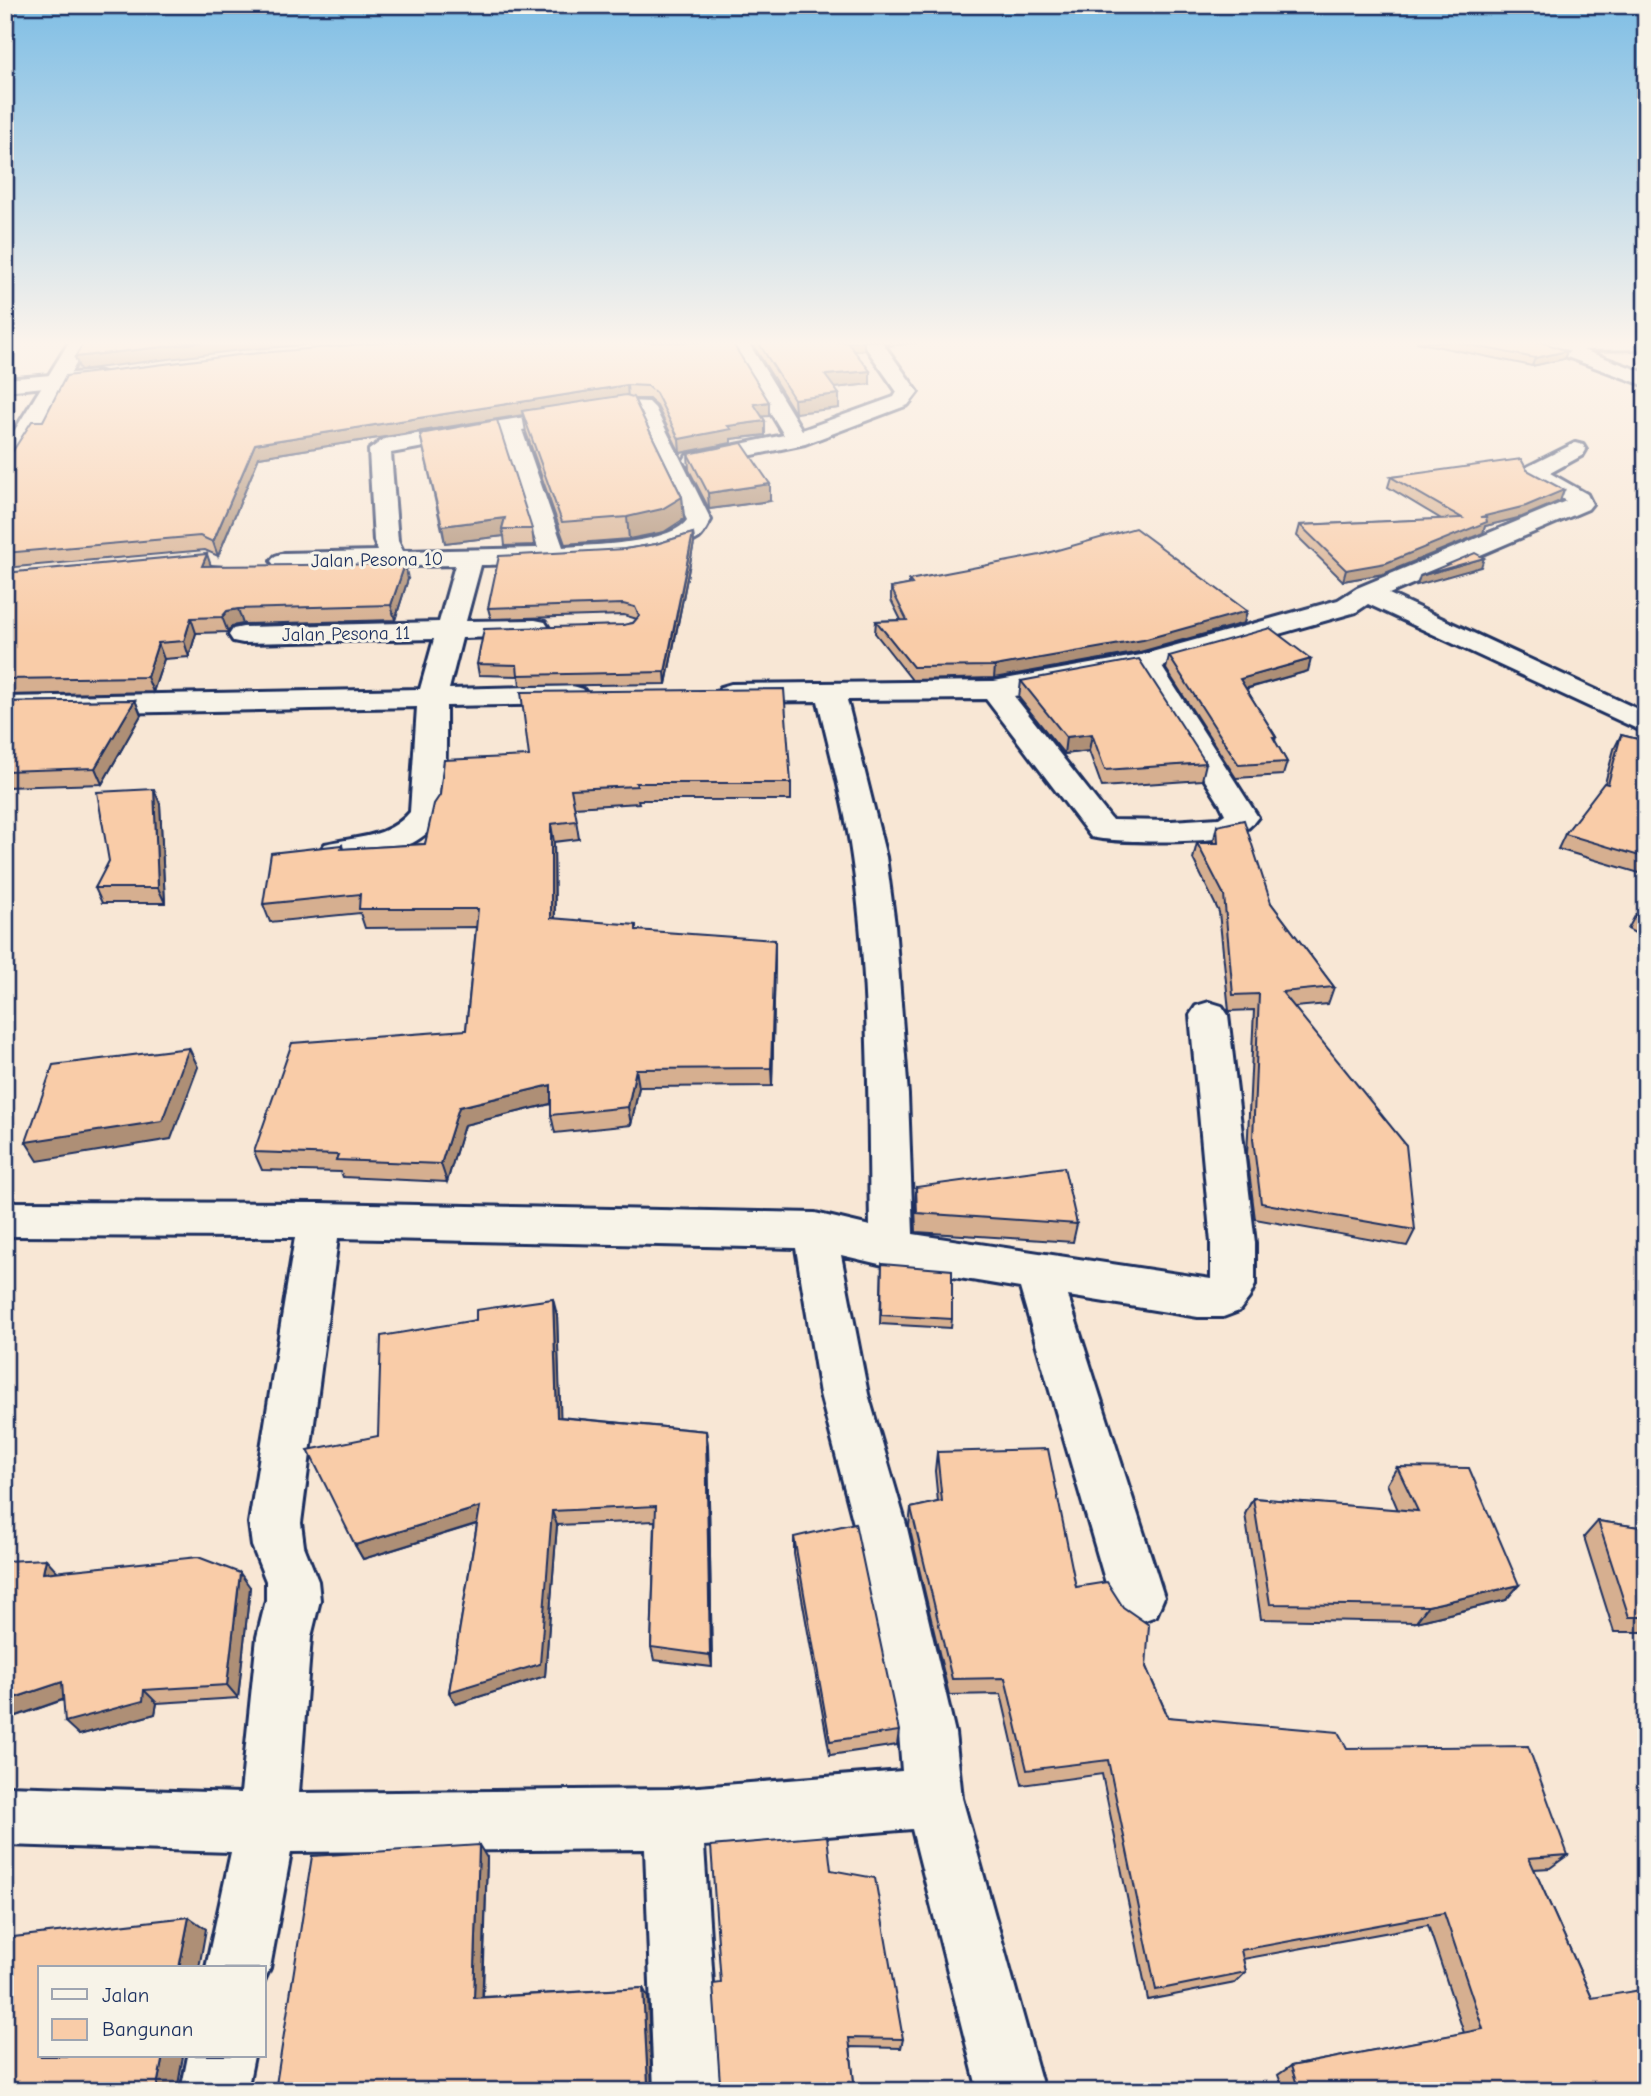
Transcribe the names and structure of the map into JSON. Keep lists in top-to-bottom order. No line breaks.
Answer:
{"streets":{"street":["Jalan Pesona 10","Jalan Pesona 11"]},"legend":["Jalan","Bangunan"]}
